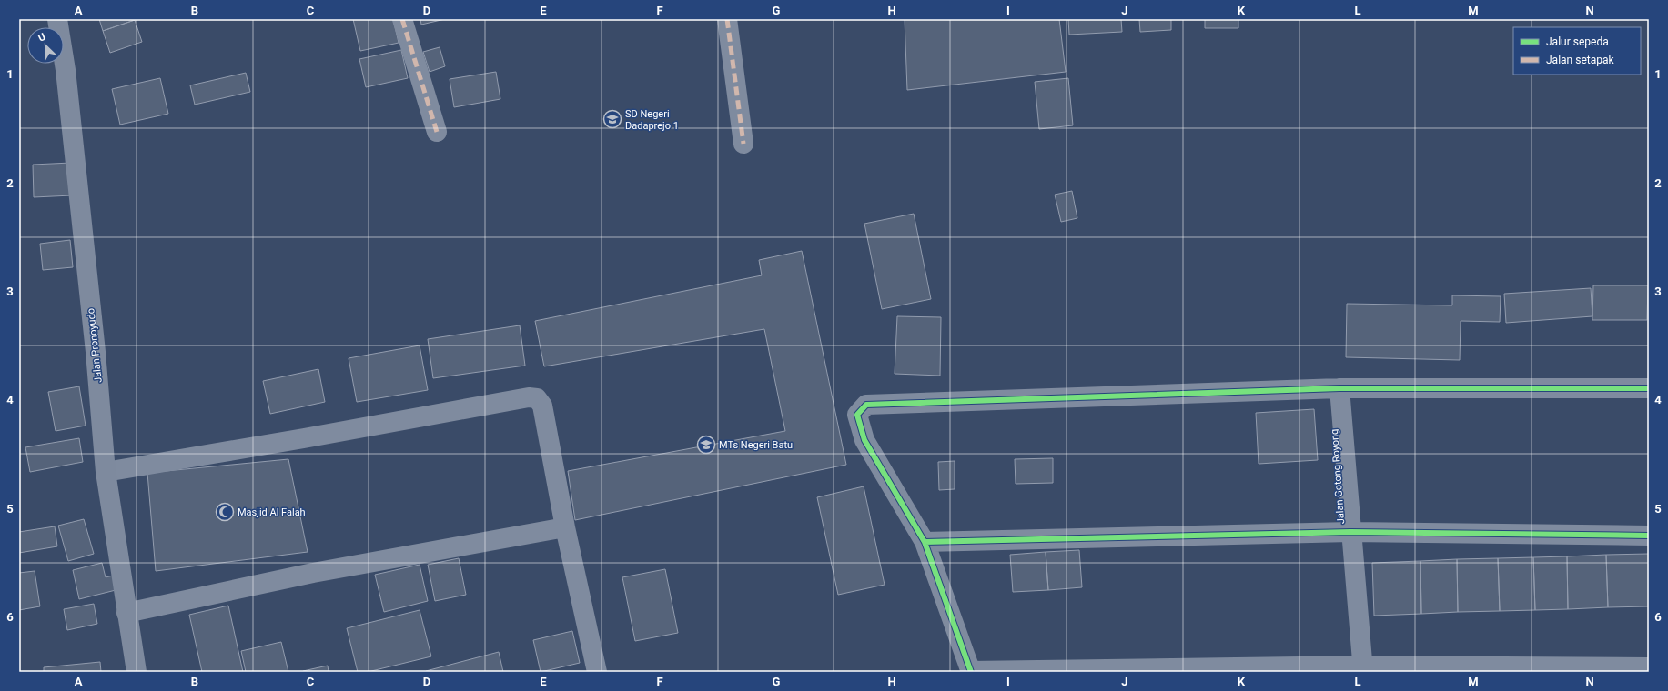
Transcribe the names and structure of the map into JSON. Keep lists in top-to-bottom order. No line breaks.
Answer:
{"streets":{"main road":["Jalan Pronoyudo"],"street":["Jalan Gotong Royong"]},"places":{"school or university":["SD Negeri Dadaprejo 1","MTs Negeri Batu"],"mosque":["Masjid Al Falah"]},"legend":["Jalur sepeda","Jalan setapak"],"north":"top left","grid":{"columns":["A","B","C","D","E","F","G","H","I","J","K","L","M","N"],"rows":["1","2","3","4","5","6"]}}
